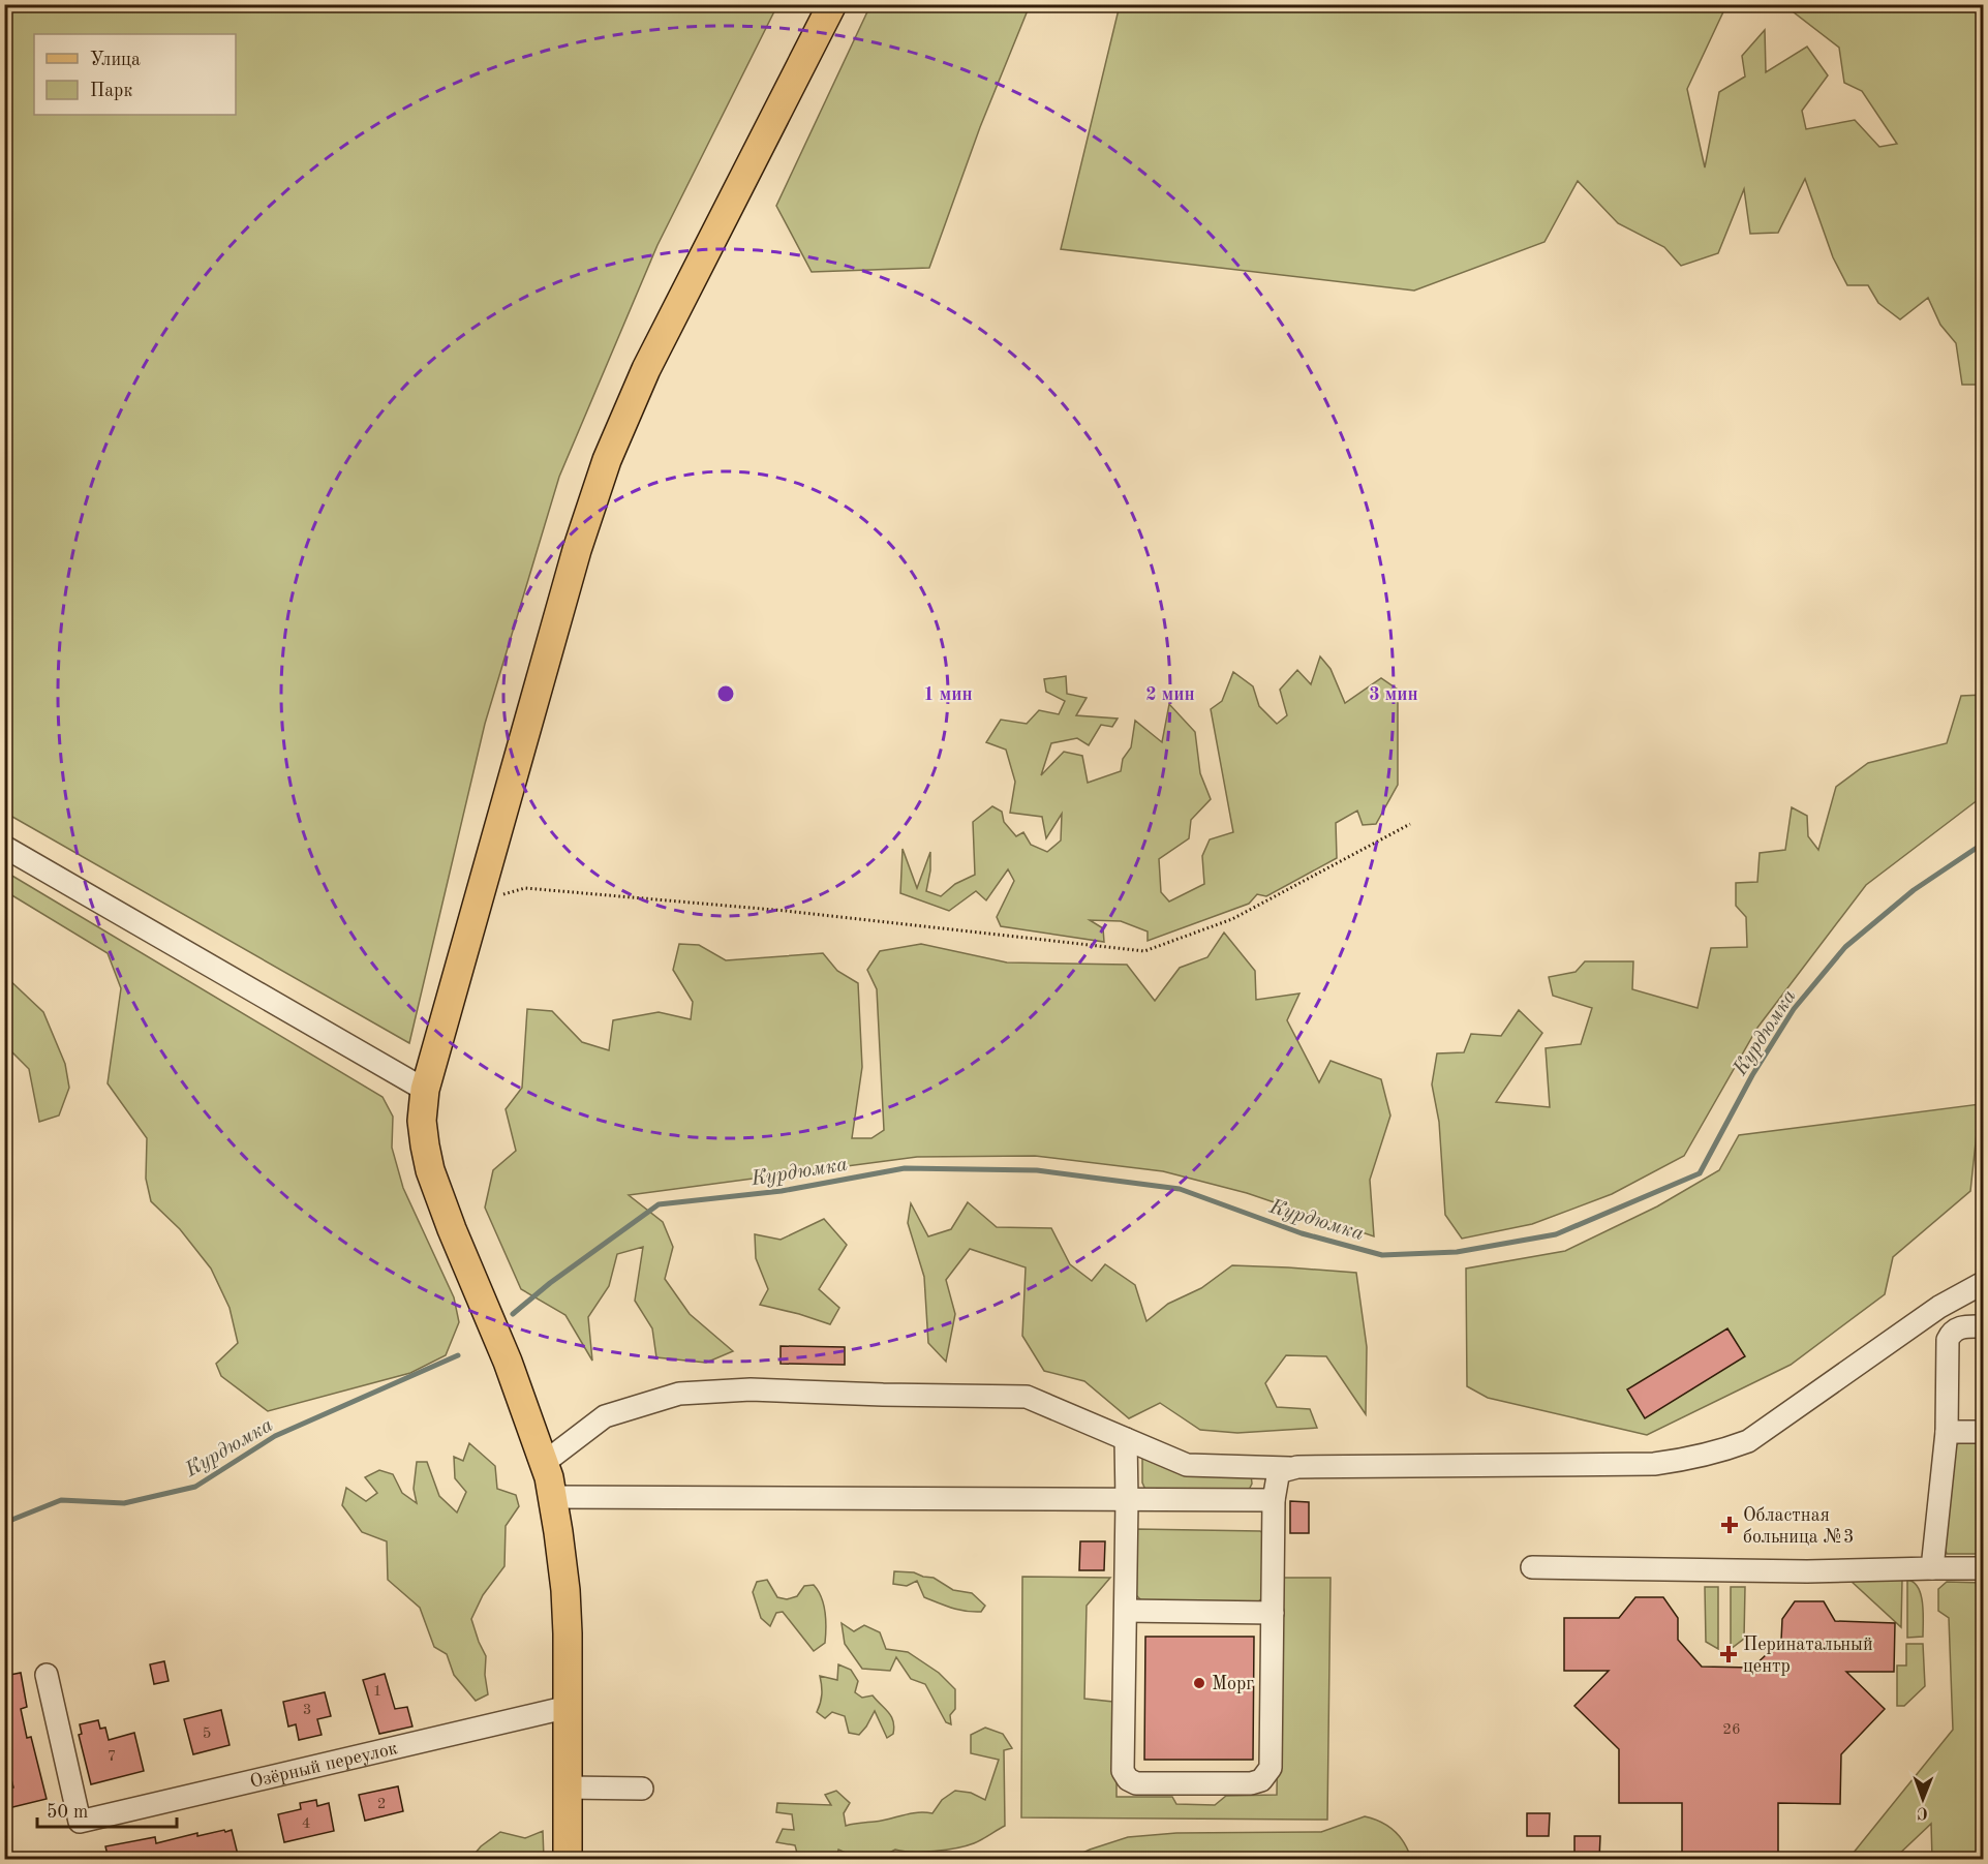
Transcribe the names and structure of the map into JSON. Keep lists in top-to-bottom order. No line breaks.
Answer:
{"streets":{"street":["Озёрный переулок"]},"water":["Курдюмка"],"places":{"health":["Областная больница №3","Перинатальный центр"],"other":["Морг"]},"house_numbers":["1","3","26","5","7","2","4"],"legend":["Улица","Парк"],"scale_bar":"50 m","north":"bottom","rings":["1 мин","2 мин","3 мин"]}
